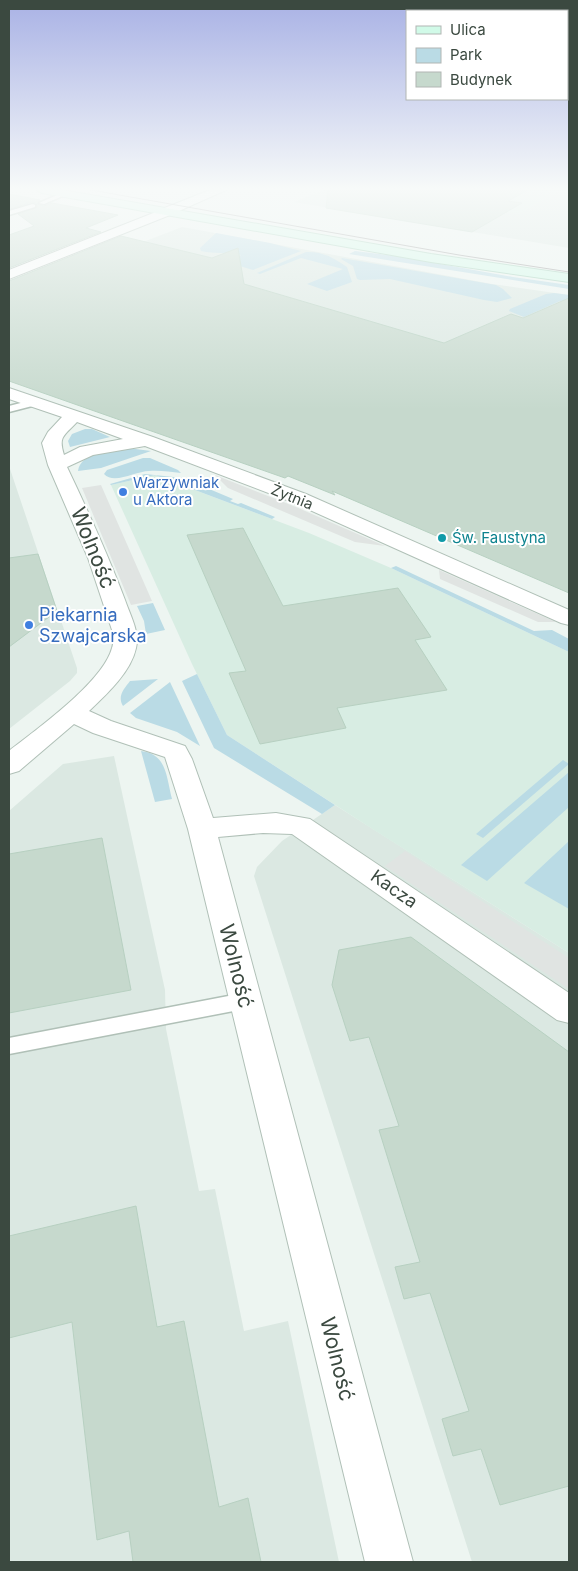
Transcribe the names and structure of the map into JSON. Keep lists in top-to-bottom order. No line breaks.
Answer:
{"streets":{"street":["Żytnia","Wolność","Kacza"]},"crossings":[["Żytnia","Wolność"],["Wolność","Kacza"]],"places":["Warzywniak u Aktora","Św. Faustyna","Piekarnia Szwajcarska"],"legend":["Ulica","Park","Budynek"]}
